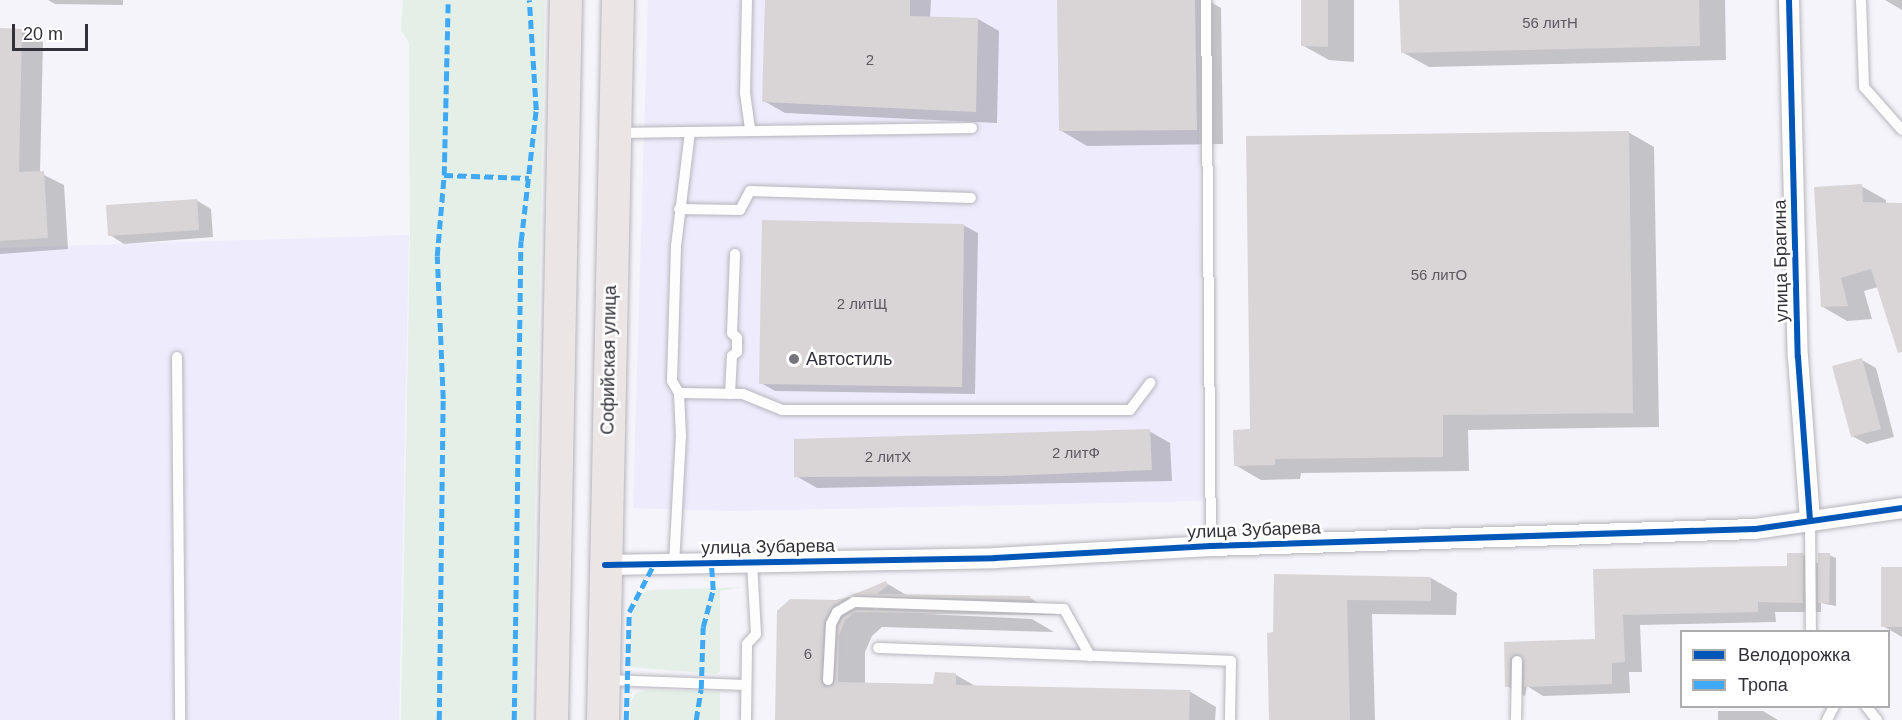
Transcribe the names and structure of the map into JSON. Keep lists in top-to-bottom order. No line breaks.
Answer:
{"streets":{"main road":["Софийская улица"],"street":["улица Брагина","улица Зубарева"]},"crossings":[["улица Брагина","улица Зубарева"],["Софийская улица","улица Зубарева"]],"places":["Автостиль"],"house_numbers":["56 литН","2","56 литО","2 литЩ","2 литФ","2 литХ","6"],"legend":["Велодорожка","Тропа"],"scale_bar":"20 m"}
